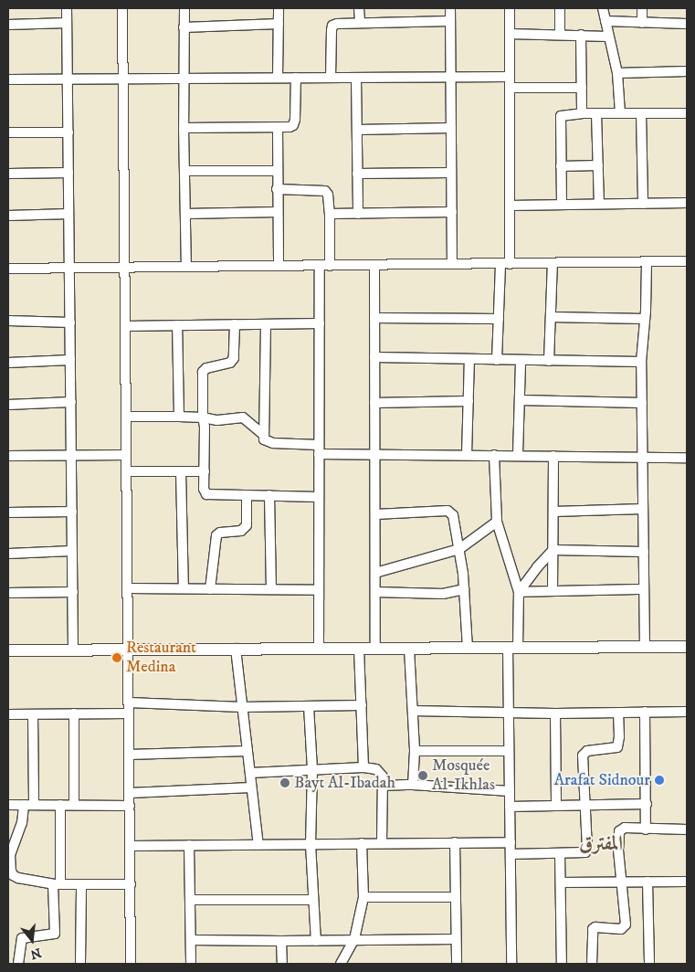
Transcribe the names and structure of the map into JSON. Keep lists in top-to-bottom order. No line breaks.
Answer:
{"districts":["المفترق"],"places":["Restaurant Medina","Mosquée Al-Ikhlas","Arafat Sidnour","Bayt Al-Ibadah"],"north":"bottom"}
